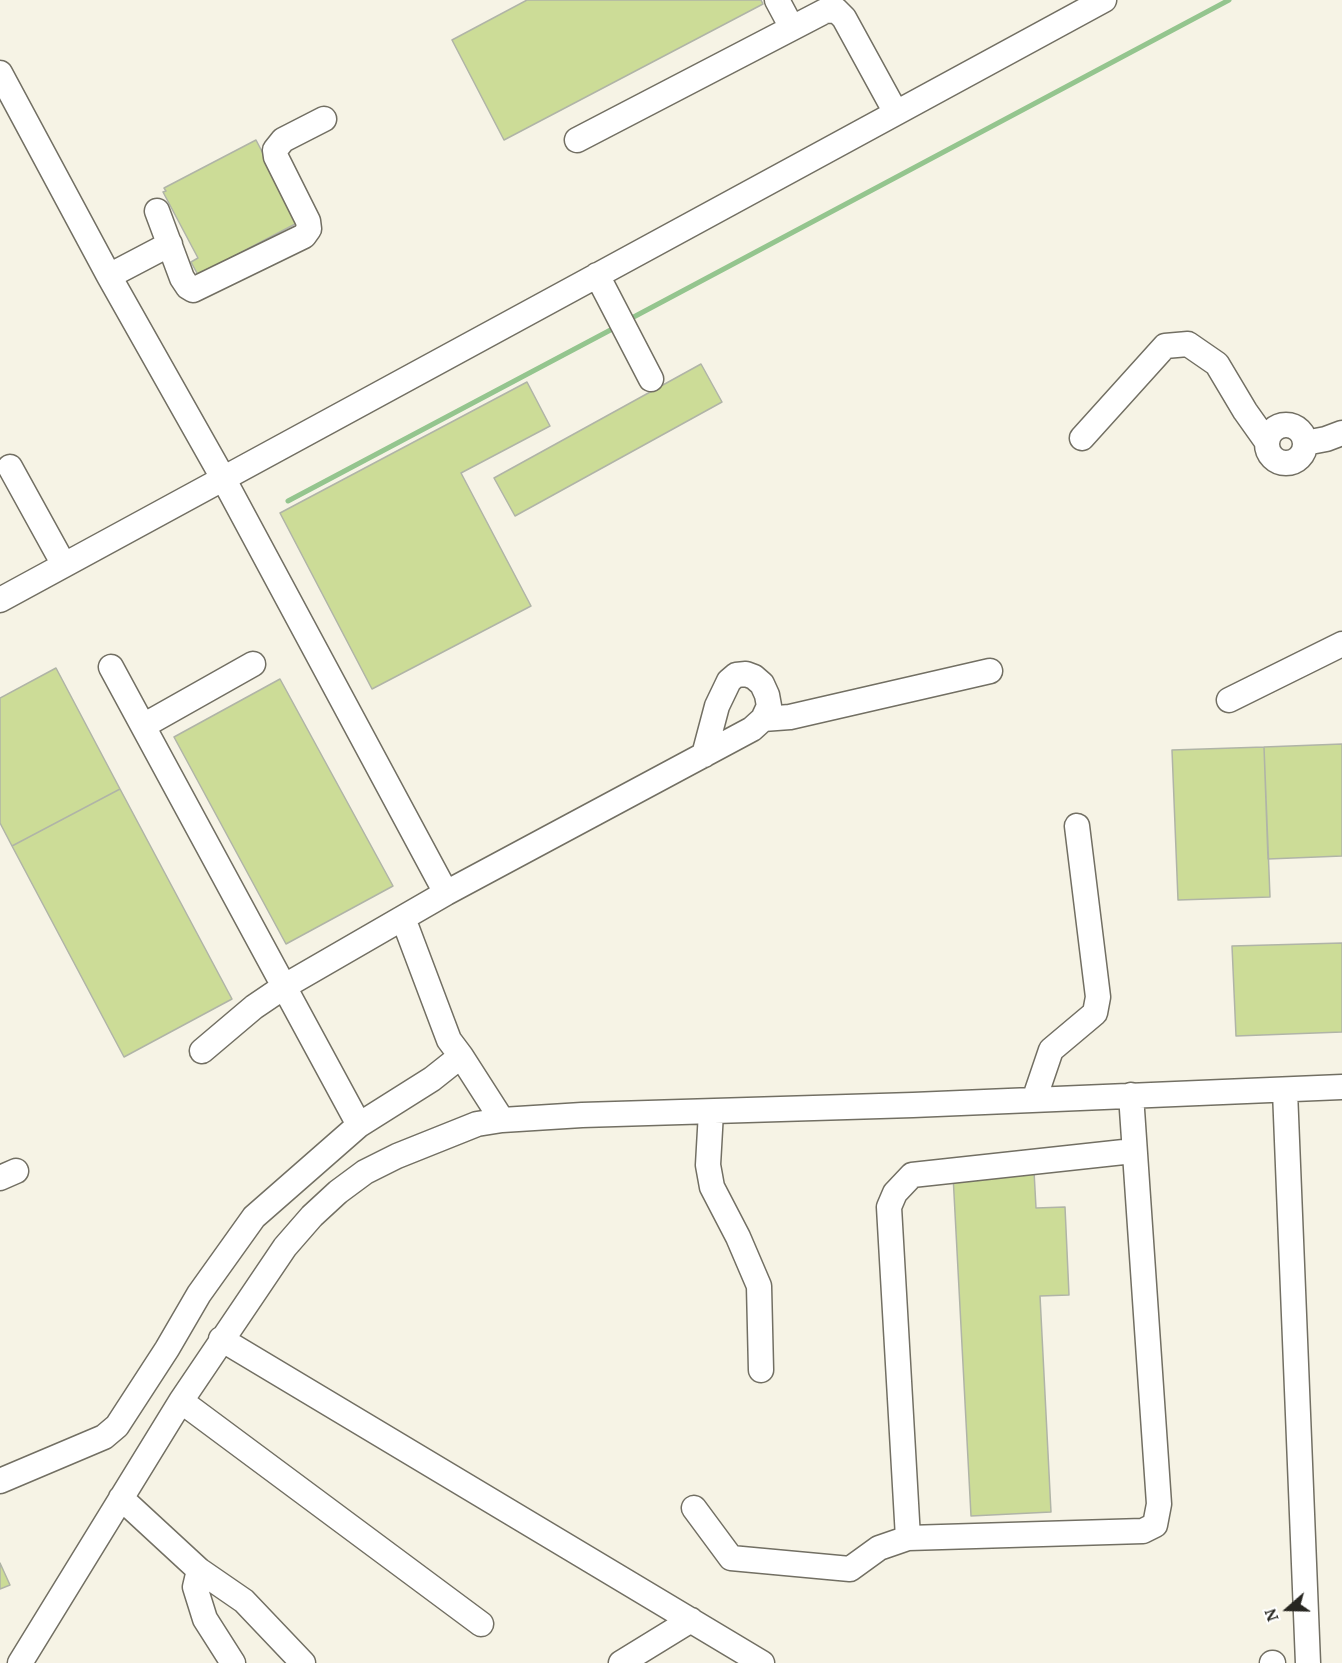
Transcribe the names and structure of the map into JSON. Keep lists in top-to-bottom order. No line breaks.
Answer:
{"north":"left"}
